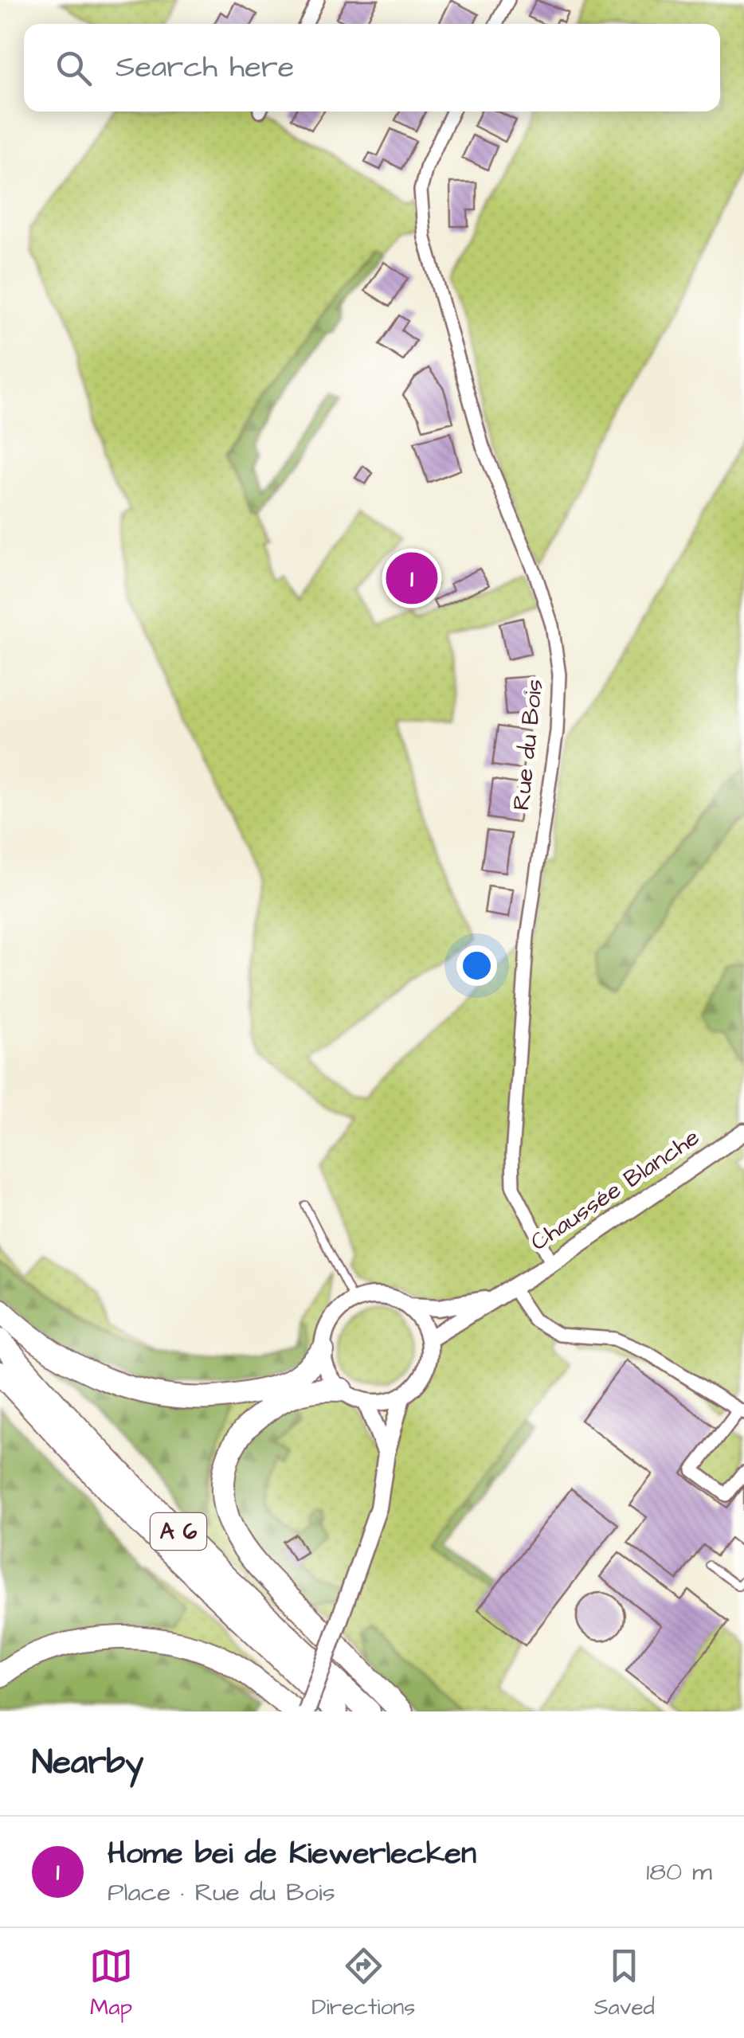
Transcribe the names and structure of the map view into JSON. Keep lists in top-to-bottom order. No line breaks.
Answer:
{"streets":{"highway":["A 6"],"main road":["Chaussée Blanche"],"street":["Rue du Bois"]},"crossings":[["Rue du Bois","Chaussée Blanche"]],"page":{"search":"Search here","pins":"1","heading":"Nearby","list":[{"mark":"1","name":"Home bei de Kiewerlecken","note":"Place · Rue du Bois","value":"180 m"}],"nav":["Map","Directions","Saved"]}}
